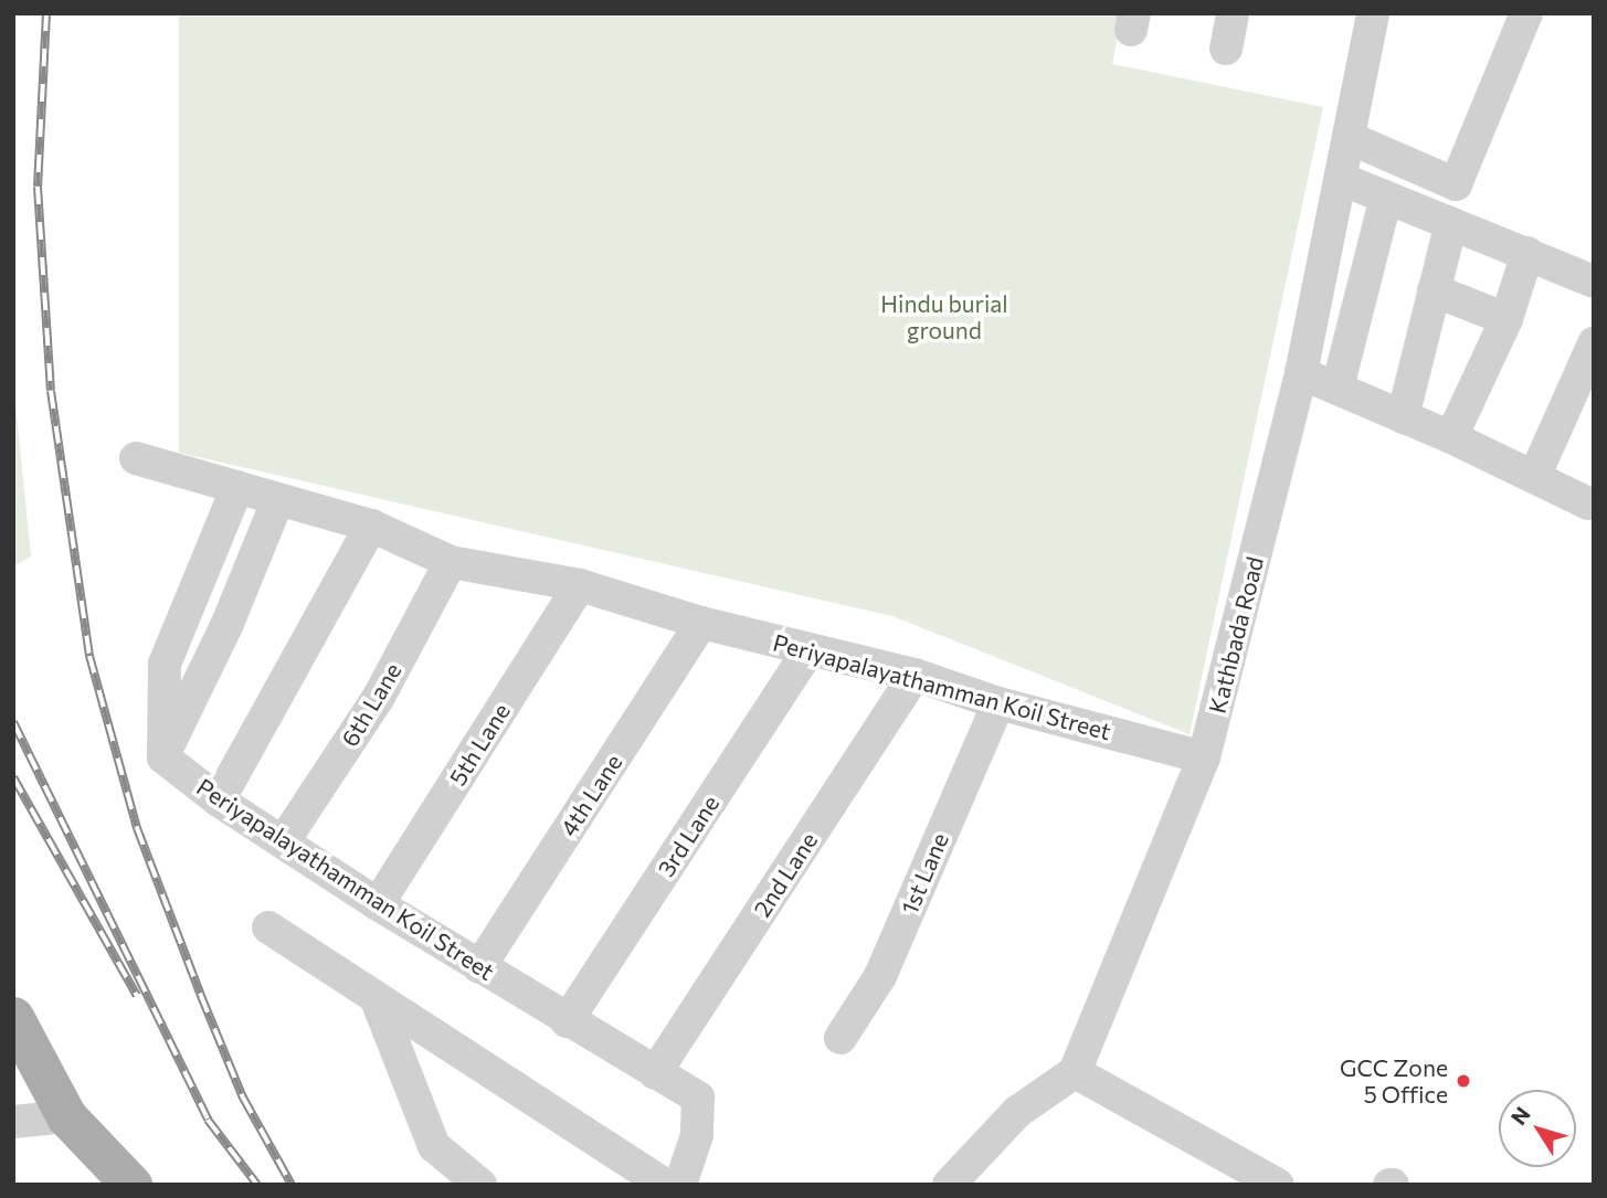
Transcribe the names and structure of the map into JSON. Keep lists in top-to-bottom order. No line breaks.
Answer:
{"streets":{"street":["Kathbada Road","Periyapalayathamman Koil Street","6th Lane","5th Lane","4th Lane","3rd Lane","1st Lane","2nd Lane"]},"crossings":[["Kathbada Road","Periyapalayathamman Koil Street"],["Periyapalayathamman Koil Street","6th Lane"],["Periyapalayathamman Koil Street","5th Lane"],["Periyapalayathamman Koil Street","4th Lane"],["Periyapalayathamman Koil Street","3rd Lane"],["Periyapalayathamman Koil Street","1st Lane"],["Periyapalayathamman Koil Street","2nd Lane"]],"parks":["Hindu burial ground"],"places":["GCC Zone 5 Office"],"north":"top left"}
